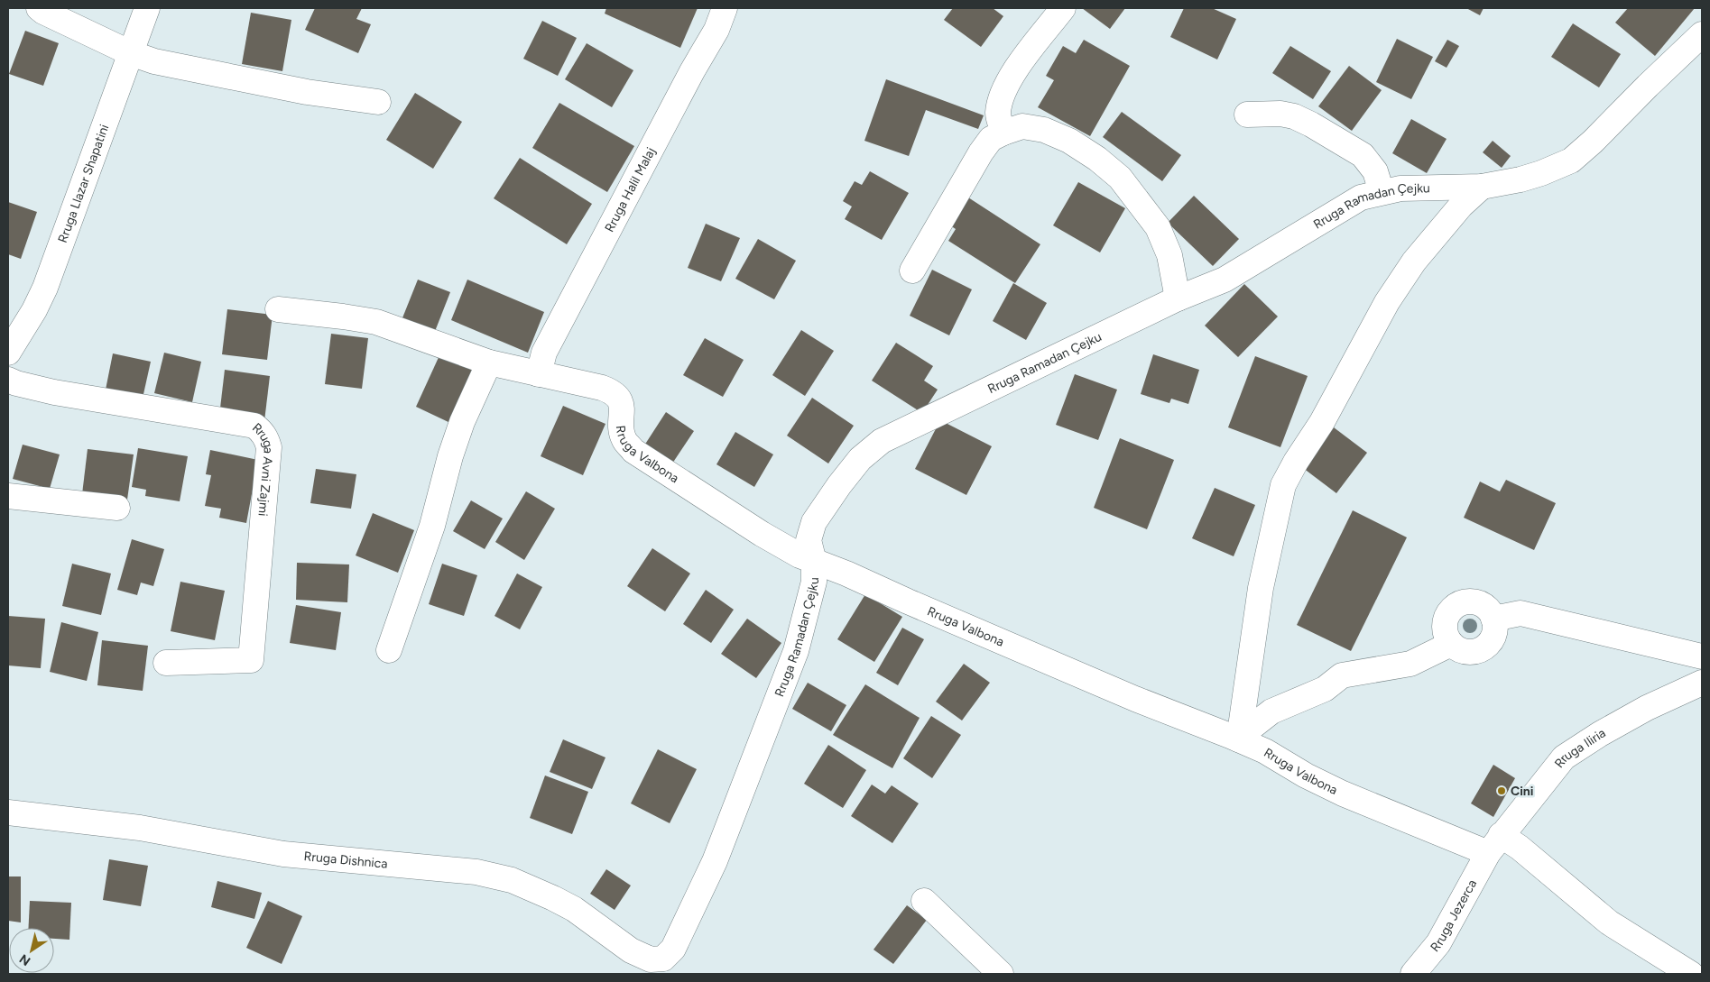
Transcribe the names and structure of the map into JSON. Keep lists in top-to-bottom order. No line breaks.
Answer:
{"streets":{"street":["Rruga Llazar Shapatini","Rruga Halil Malaj","Rruga Ramadan Çejku","Rruga Valbona","Rruga Avni Zajmi","Rruga Iliria","Rruga Dishnica","Rruga Jezerca"]},"crossings":[["Rruga Halil Malaj","Rruga Valbona"],["Rruga Ramadan Çejku","Rruga Valbona"],["Rruga Ramadan Çejku","Rruga Dishnica"],["Rruga Valbona","Rruga Iliria"],["Rruga Valbona","Rruga Jezerca"],["Rruga Iliria","Rruga Jezerca"]],"places":["Cini"],"north":"bottom left"}
